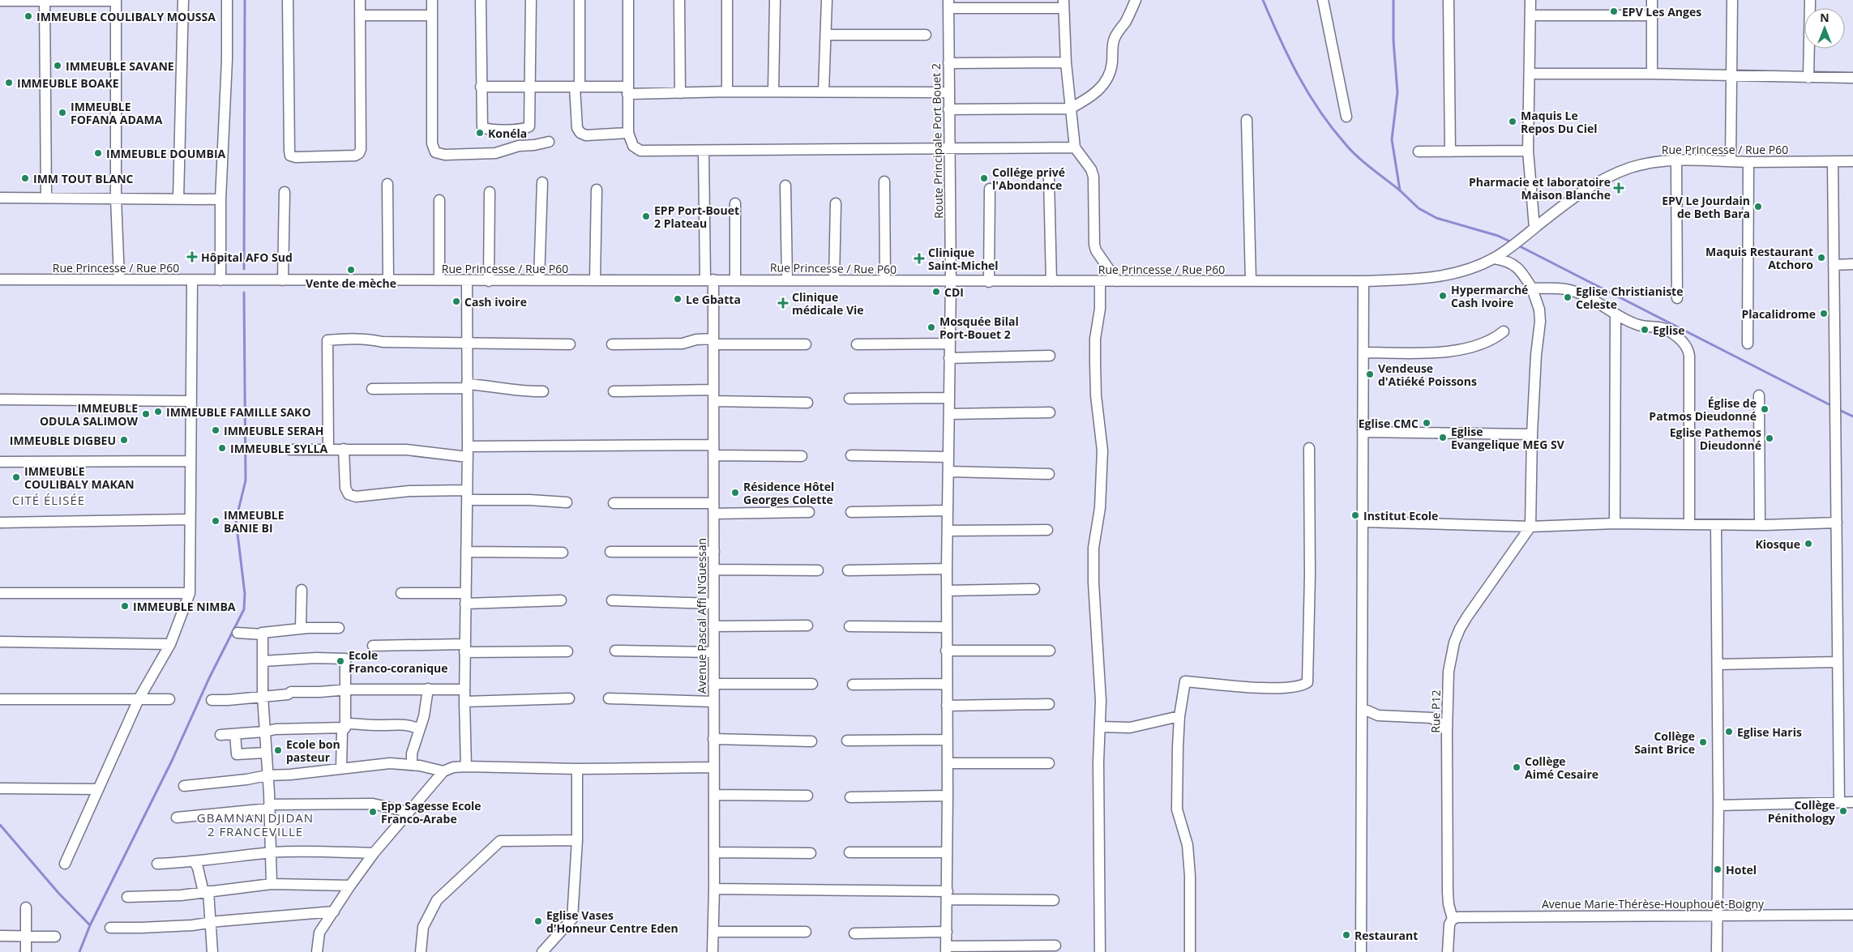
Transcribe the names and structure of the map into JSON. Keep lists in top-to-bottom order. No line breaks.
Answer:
{"streets":{"street":["Route Principale Port Bouet 2","Rue Princesse / Rue P60","Avenue Pascal Affi N'Guessan","Rue P12","Avenue Marie-Thérèse-Houphouët-Boigny"]},"crossings":[["Route Principale Port Bouet 2","Rue Princesse / Rue P60"],["Rue Princesse / Rue P60","Avenue Pascal Affi N'Guessan"],["Rue P12","Avenue Marie-Thérèse-Houphouët-Boigny"]],"districts":["CITÉ ÉLISÉE","GBAMNAN DJIDAN 2 FRANCEVILLE"],"places":{"other":["EPV Les Anges","IMMEUBLE COULIBALY MOUSSA","IMMEUBLE SAVANE","IMMEUBLE BOAKE","IMMEUBLE FOFANA ADAMA","Maquis Le Repos Du Ciel","Konéla","IMMEUBLE DOUMBIA","IMM TOUT BLANC","Collége privé l'Abondance","EPV Le Jourdain de Beth Bara","EPP Port-Bouet 2 Plateau","Maquis Restaurant Atchoro","Vente de mèche","CDI","Hypermarché Cash Ivoire","Eglise Christianiste Celeste","Le Gbatta","Cash ivoire","Placalidrome","Mosquée Bilal Port-Bouet 2","Eglise","Vendeuse d'Atiéké Poissons","Église de Patmos Dieudonné","IMMEUBLE FAMILLE SAKO","IMMEUBLE ODULA SALIMOW","Eglise CMC","IMMEUBLE SERAH","Eglise Evangelique MEG SV","Eglise Pathemos Dieudonné","IMMEUBLE DIGBEU","IMMEUBLE SYLLA","IMMEUBLE COULIBALY MAKAN","Résidence Hôtel Georges Colette","Institut Ecole","IMMEUBLE BANIE BI","Kiosque","IMMEUBLE NIMBA","Ecole Franco-coranique","Eglise Haris","Collège Saint Brice","Ecole bon pasteur","Collège Aimé Cesaire","Collège Pénithology","Epp Sagesse Ecole Franco-Arabe","Hotel","Eglise Vases d'Honneur Centre Eden","Restaurant"],"health":["Pharmacie et laboratoire Maison Blanche","Hôpital AFO Sud","Clinique Saint-Michel","Clinique médicale Vie"]},"north":"top"}
